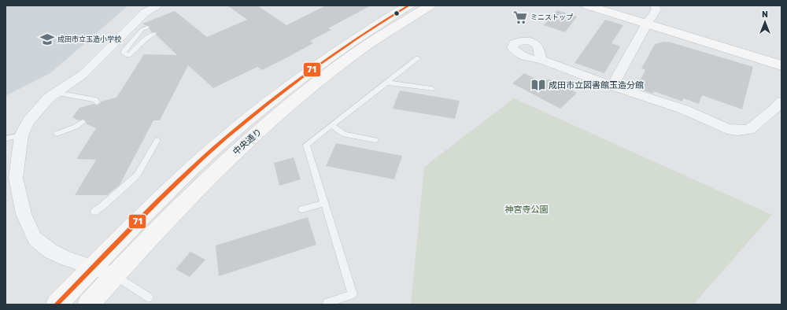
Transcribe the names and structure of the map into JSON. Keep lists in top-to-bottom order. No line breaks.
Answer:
{"streets":{"street":["中央通り"]},"parks":["神宮寺公園"],"places":{"supermarket":["ミニストップ"],"school or university":["成田市立玉造小学校"],"library":["成田市立図書館玉造分館"]},"lines":["transit line 71"],"north":"top"}
